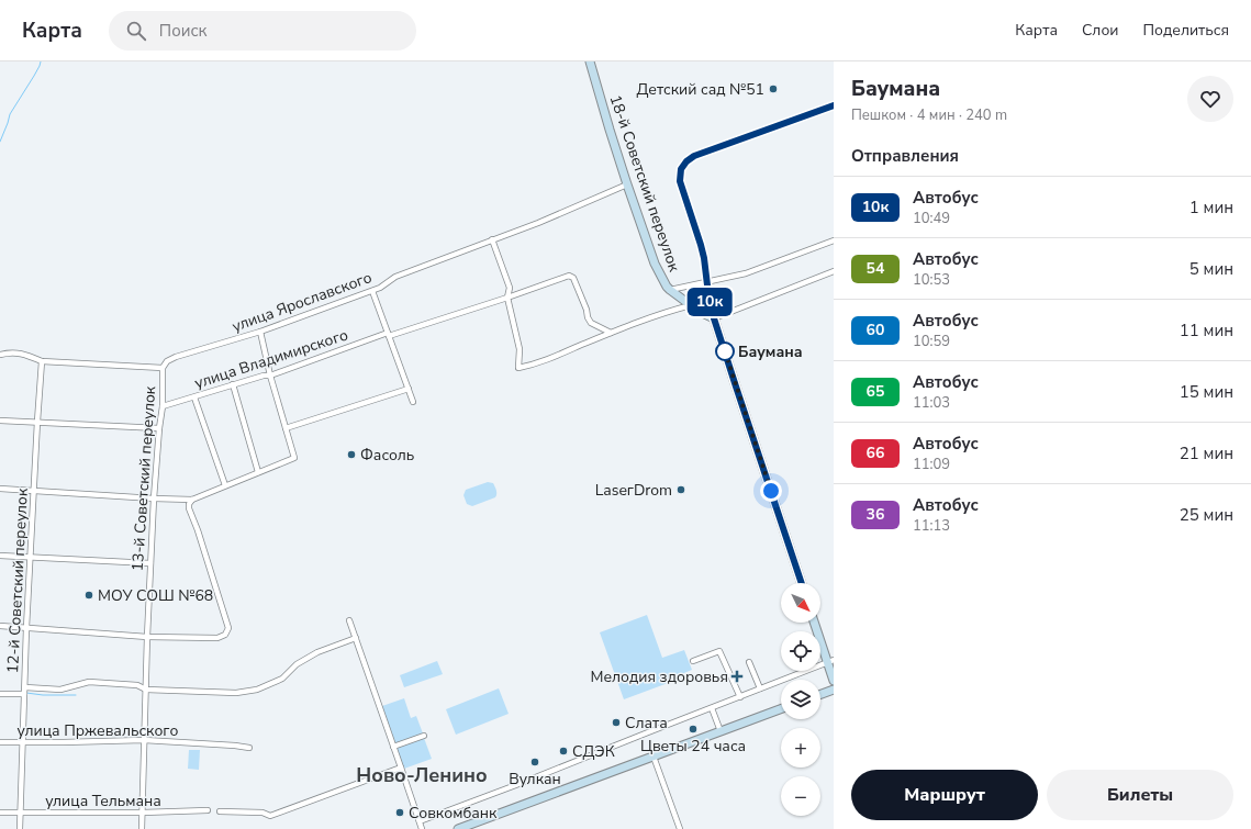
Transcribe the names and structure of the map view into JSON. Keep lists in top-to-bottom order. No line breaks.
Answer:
{"streets":{"street":["18-й Советский переулок","улица Ярославского","улица Владимирского","13-й Советский переулок","12-й Советский переулок","улица Пржевальского","улица Тельмана"]},"crossings":[["18-й Советский переулок","улица Ярославского"],["улица Ярославского","13-й Советский переулок"],["улица Владимирского","13-й Советский переулок"],["13-й Советский переулок","улица Пржевальского"],["13-й Советский переулок","улица Тельмана"],["12-й Советский переулок","улица Пржевальского"],["12-й Советский переулок","улица Тельмана"]],"districts":["Ново-Ленино"],"places":{"other":["Детский сад №51","Баумана","Фасоль","LaseгDrom","МОУ СОШ №68","Слата","Цветы 24 часа","СДЭК","Вулкан","Совкомбанк"],"health":["Мелодия здоровья"]},"lines":["bus line 10к"],"north":"bottom right","page":{"header":"Карта","search":"Поиск","nav":["Карта","Слои","Поделиться"],"on_map":"10к","heading":[["Баумана","Пешком · 4 мин · 240 m"],"Отправления"],"list":[{"mark":"10к","name":"Автобус","note":"10:49","value":"1 мин"},{"mark":"54","name":"Автобус","note":"10:53","value":"5 мин"},{"mark":"60","name":"Автобус","note":"10:59","value":"11 мин"},{"mark":"65","name":"Автобус","note":"11:03","value":"15 мин"},{"mark":"66","name":"Автобус","note":"11:09","value":"21 мин"},{"mark":"36","name":"Автобус","note":"11:13","value":"25 мин"}],"map_buttons":["+","−"],"buttons":["Маршрут","Билеты"]}}
